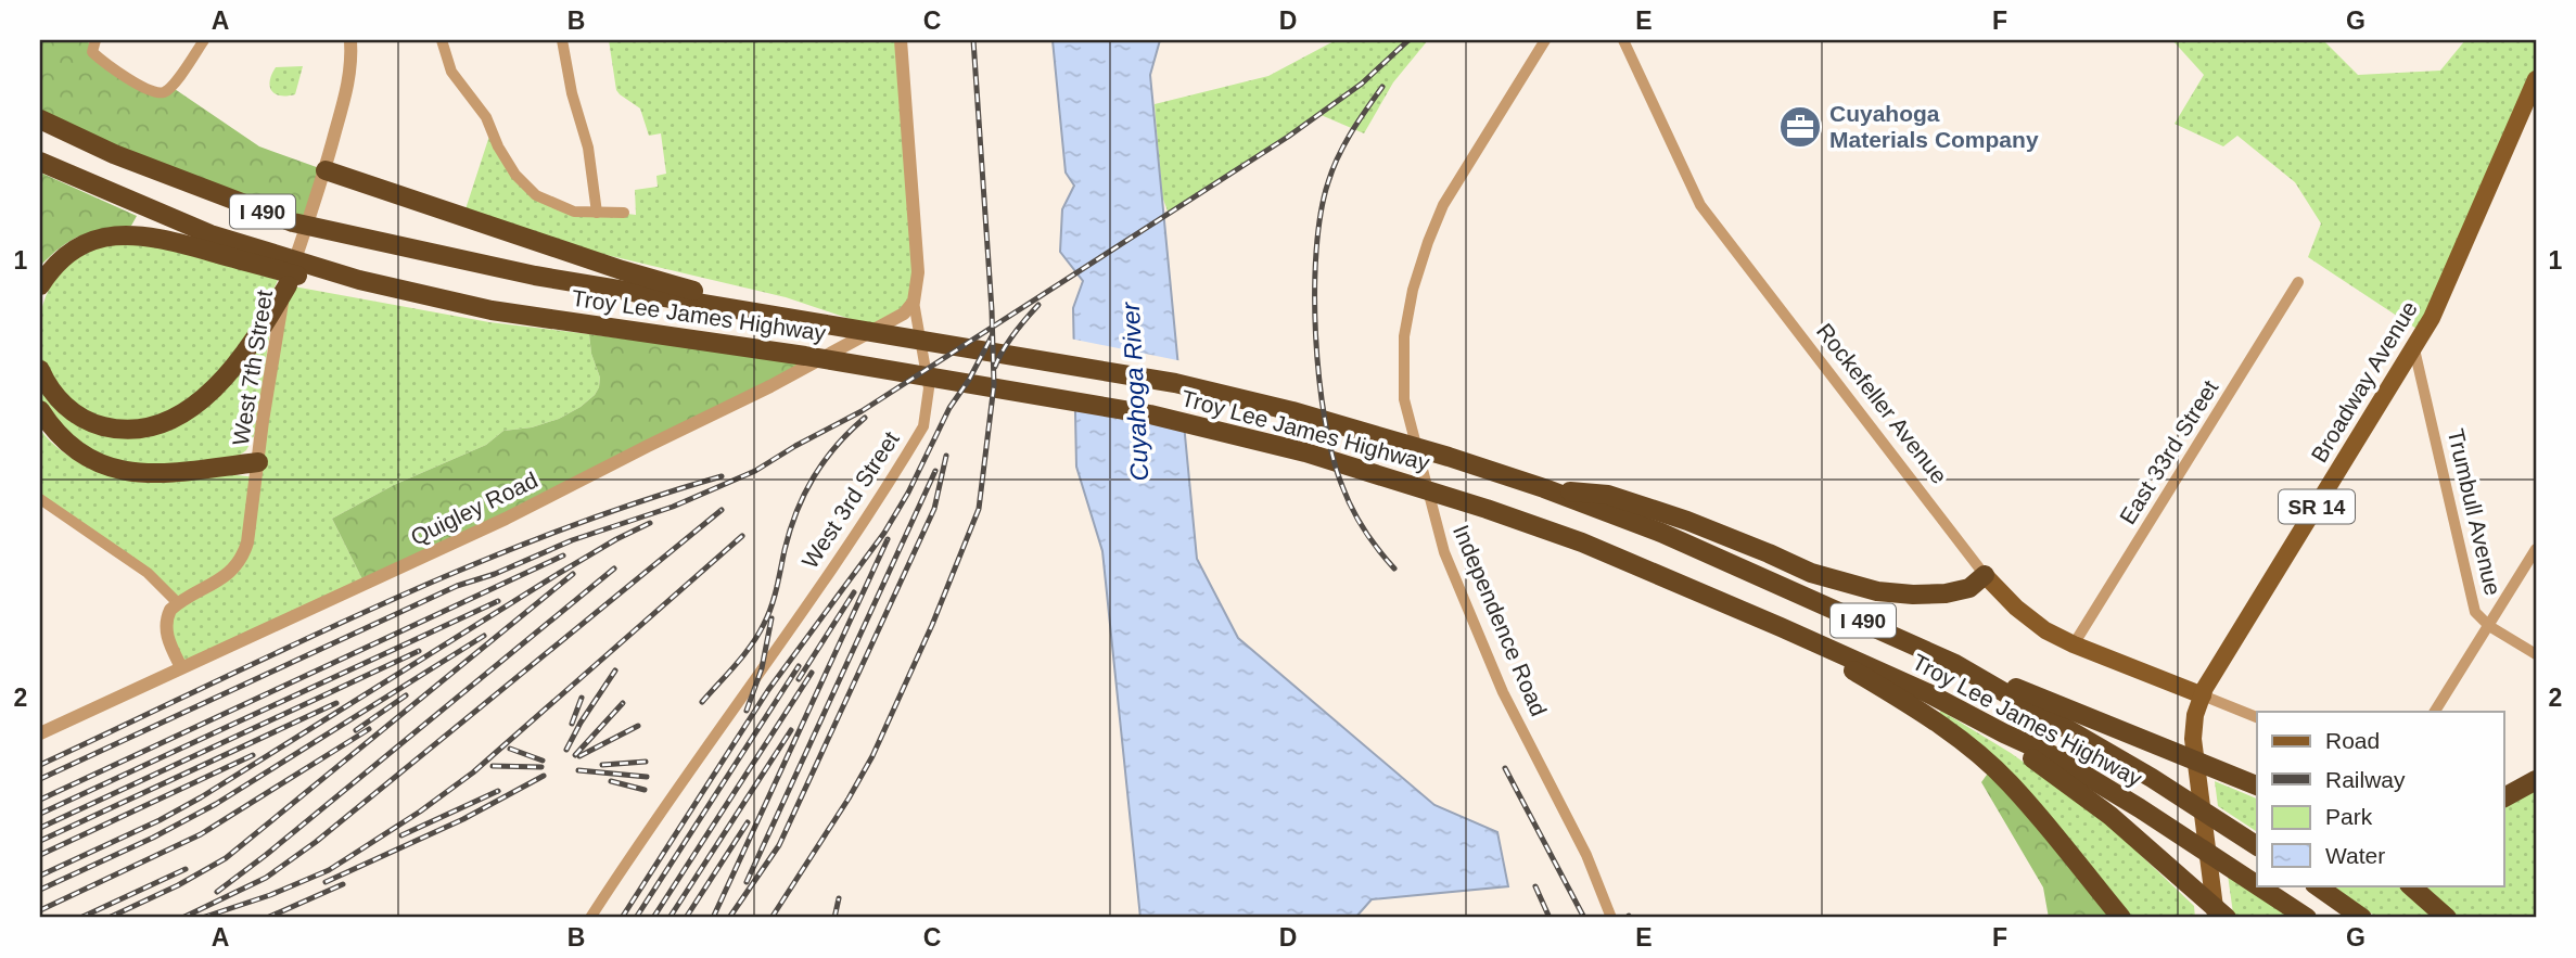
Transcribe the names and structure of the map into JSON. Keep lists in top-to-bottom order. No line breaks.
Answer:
{"streets":{"highway":["I 490","Troy Lee James Highway"],"main road":["Broadway Avenue","Rockefeller Avenue","SR 14"],"street":["West 7th Street","East 33rd Street","West 3rd Street","Quigley Road","Trumbull Avenue","Independence Road"]},"crossings":[["Broadway Avenue","Rockefeller Avenue"],["Broadway Avenue","Trumbull Avenue"],["Rockefeller Avenue","East 33rd Street"],["West 3rd Street","Quigley Road"]],"water":["Cuyahoga River"],"places":{"office":["Cuyahoga Materials Company"]},"legend":["Road","Railway","Park","Water"],"grid":{"columns":["A","B","C","D","E","F","G"],"rows":["1","2"]}}
